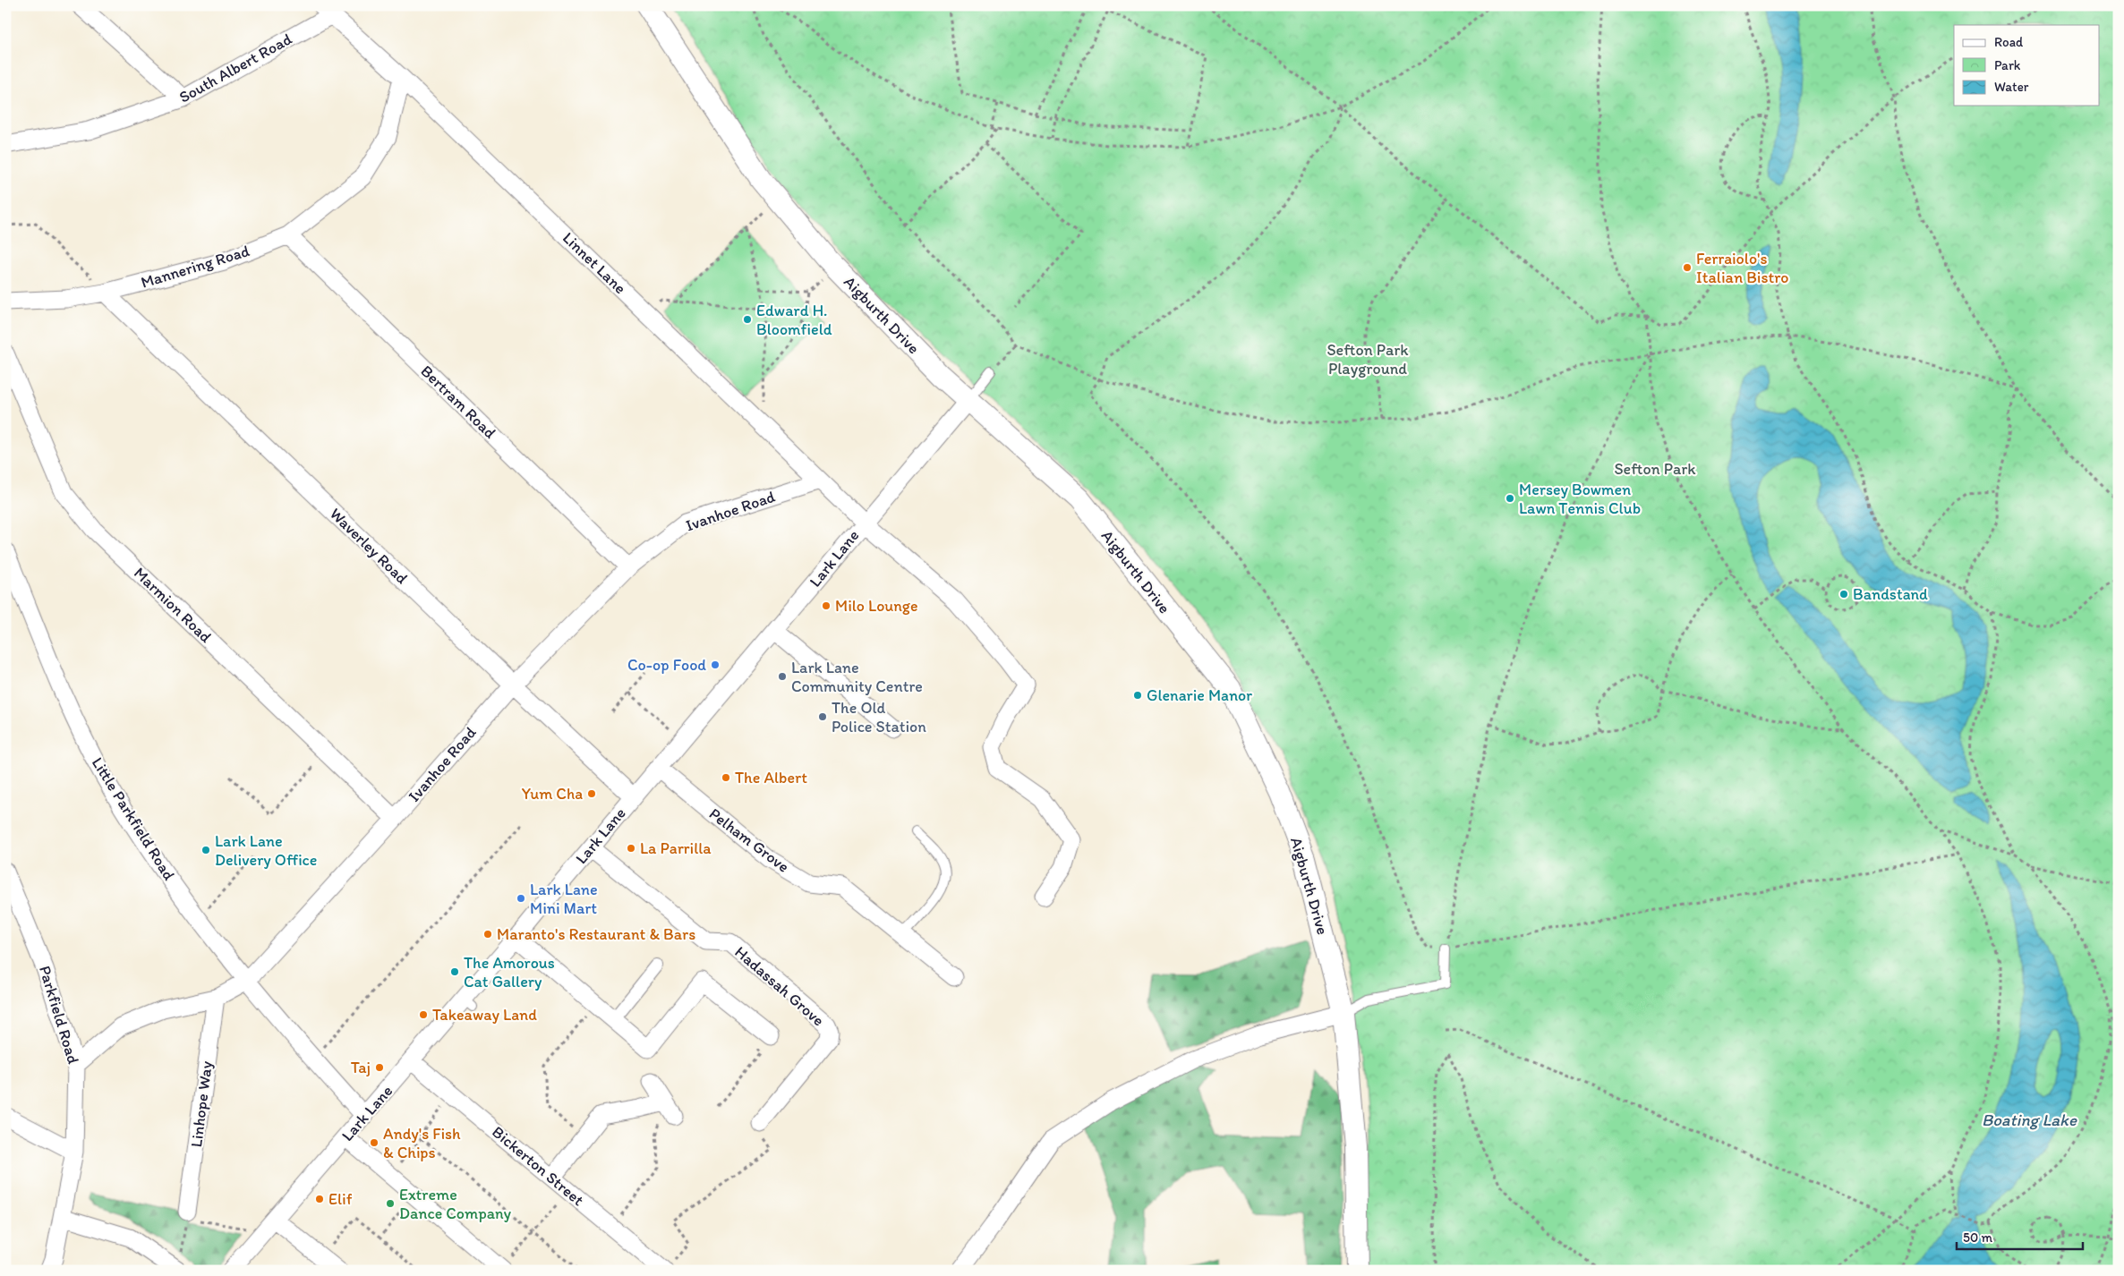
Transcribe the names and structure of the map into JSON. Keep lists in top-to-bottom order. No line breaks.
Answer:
{"streets":{"street":["South Albert Road","Linnet Lane","Mannering Road","Aigburth Drive","Bertram Road","Ivanhoe Road","Waverley Road","Lark Lane","Marmion Road","Little Parkfield Road","Pelham Grove","Hadassah Grove","Parkfield Road","Linhope Way","Bickerton Street"]},"crossings":[["South Albert Road","Linnet Lane"],["Linnet Lane","Mannering Road"],["Linnet Lane","Ivanhoe Road"],["Linnet Lane","Lark Lane"],["Mannering Road","Bertram Road"],["Mannering Road","Waverley Road"],["Aigburth Drive","Lark Lane"],["Bertram Road","Ivanhoe Road"],["Ivanhoe Road","Waverley Road"],["Ivanhoe Road","Marmion Road"],["Ivanhoe Road","Little Parkfield Road"],["Ivanhoe Road","Parkfield Road"],["Ivanhoe Road","Linhope Way"],["Waverley Road","Lark Lane"],["Lark Lane","Little Parkfield Road"],["Lark Lane","Pelham Grove"],["Lark Lane","Hadassah Grove"],["Lark Lane","Bickerton Street"]],"water":["Boating Lake"],"parks":["Sefton Park Playground","Sefton Park"],"places":["Ferraiolo's Italian Bistro","Edward H. Bloomfield","Mersey Bowmen Lawn Tennis Club","Bandstand","Milo Lounge","Co-op Food","Lark Lane Community Centre","Glenarie Manor","The Old Police Station","The Albert","Yum Cha","La Parrilla","Lark Lane Delivery Office","Lark Lane Mini Mart","Maranto's Restaurant & Bars","The Amorous Cat Gallery","Takeaway Land","Taj","Andy's Fish & Chips","Elif","Extreme Dance Company"],"legend":["Road","Park","Water"],"scale_bar":"50 m"}
